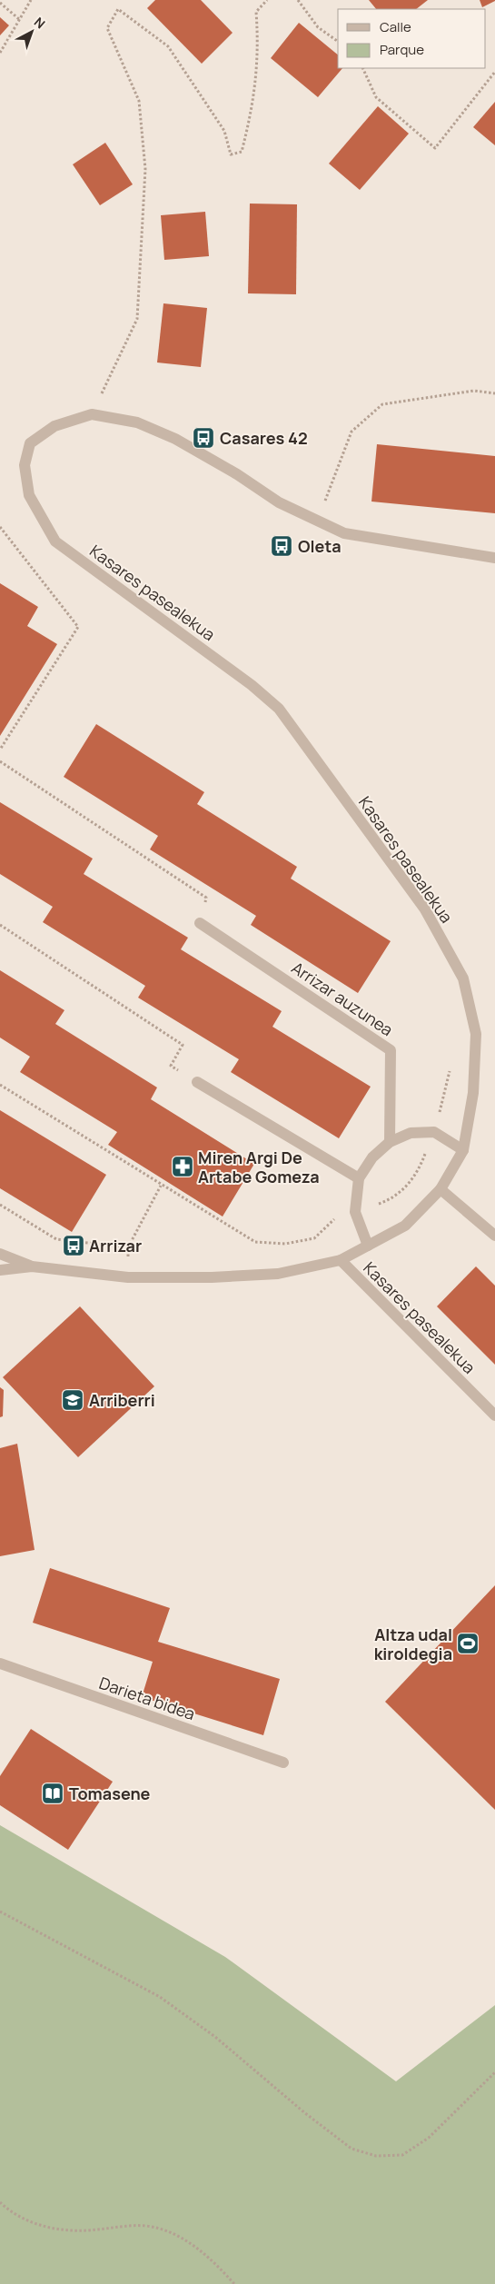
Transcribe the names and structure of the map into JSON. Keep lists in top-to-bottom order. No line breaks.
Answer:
{"streets":{"street":["Kasares pasealekua","Arrizar auzunea","Darieta bidea"]},"places":{"bus stop":["Casares 42","Oleta","Arrizar"],"pharmacy":["Miren Argi De Artabe Gomeza"],"school or university":["Arriberri"],"sports":["Altza udal kiroldegia"],"library":["Tomasene"]},"legend":["Calle","Parque"],"north":"top right"}
